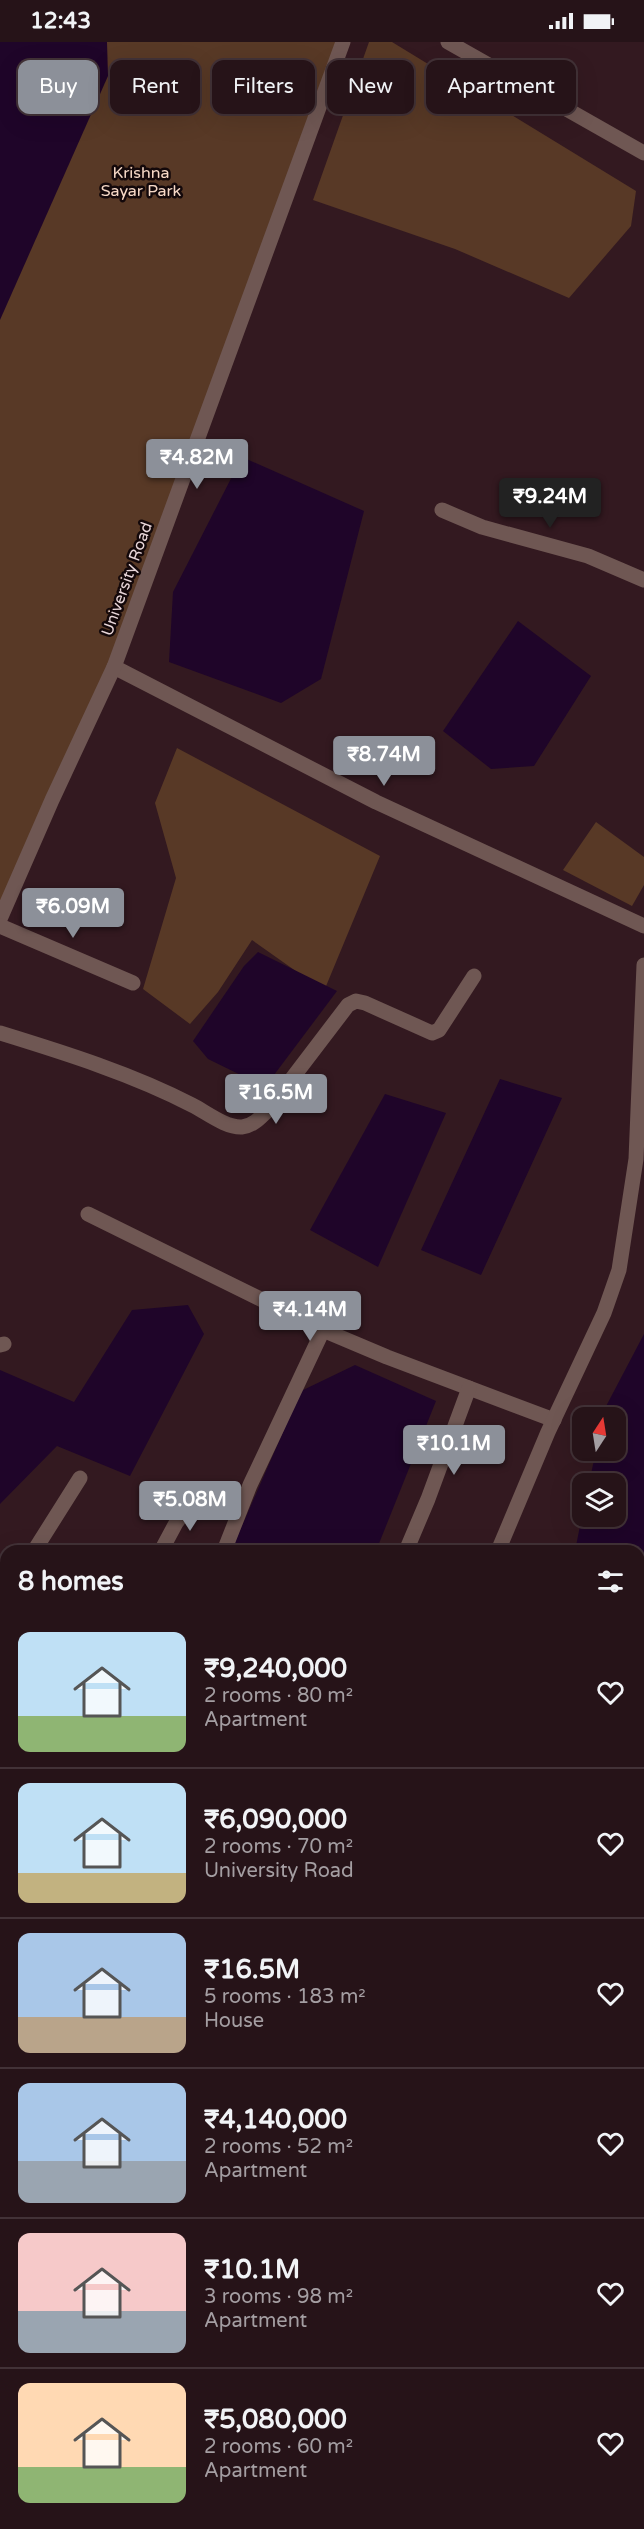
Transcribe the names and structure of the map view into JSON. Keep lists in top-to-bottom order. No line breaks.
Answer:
{"streets":{"street":["University Road"]},"parks":["Krishna Sayar Park"],"north":"top","page":{"status":"12:43","chip":["Buy","Rent","Filters","New","Apartment"],"price":["₹4.82M","₹9.24M","₹8.74M","₹6.09M","₹16.5M","₹4.14M","₹10.1M","₹5.08M"],"heading":"8 homes","list":[{"name":"₹9,240,000","note":"2 rooms · 80 m² · Apartment"},{"name":"₹6,090,000","note":"2 rooms · 70 m² · University Road"},{"name":"₹16.5M","note":"5 rooms · 183 m² · House"},{"name":"₹4,140,000","note":"2 rooms · 52 m² · Apartment"},{"name":"₹10.1M","note":"3 rooms · 98 m² · Apartment"},{"name":"₹5,080,000","note":"2 rooms · 60 m² · Apartment"}]}}
